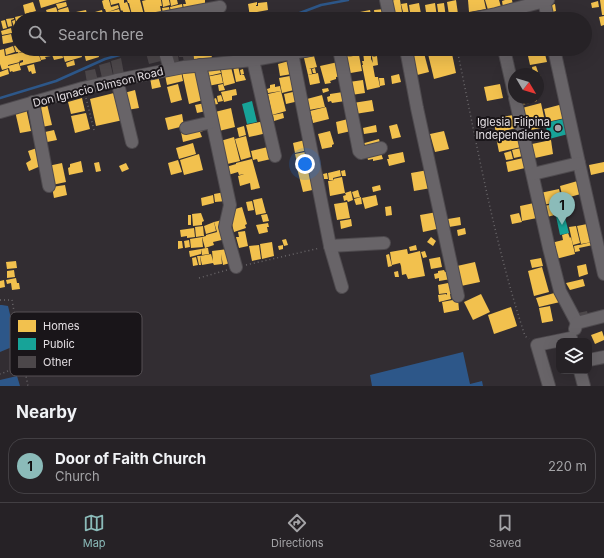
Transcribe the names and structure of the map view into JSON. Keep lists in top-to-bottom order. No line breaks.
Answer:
{"streets":{"street":["Don Ignacio Dimson Road"]},"places":["Iglesia Filipina Independiente"],"legend":["Homes","Public","Other"],"north":"bottom right","page":{"search":"Search here","pins":"1","heading":"Nearby","list":[{"mark":"1","name":"Door of Faith Church","note":"Church","value":"220 m"}],"nav":["Map","Directions","Saved"]}}
